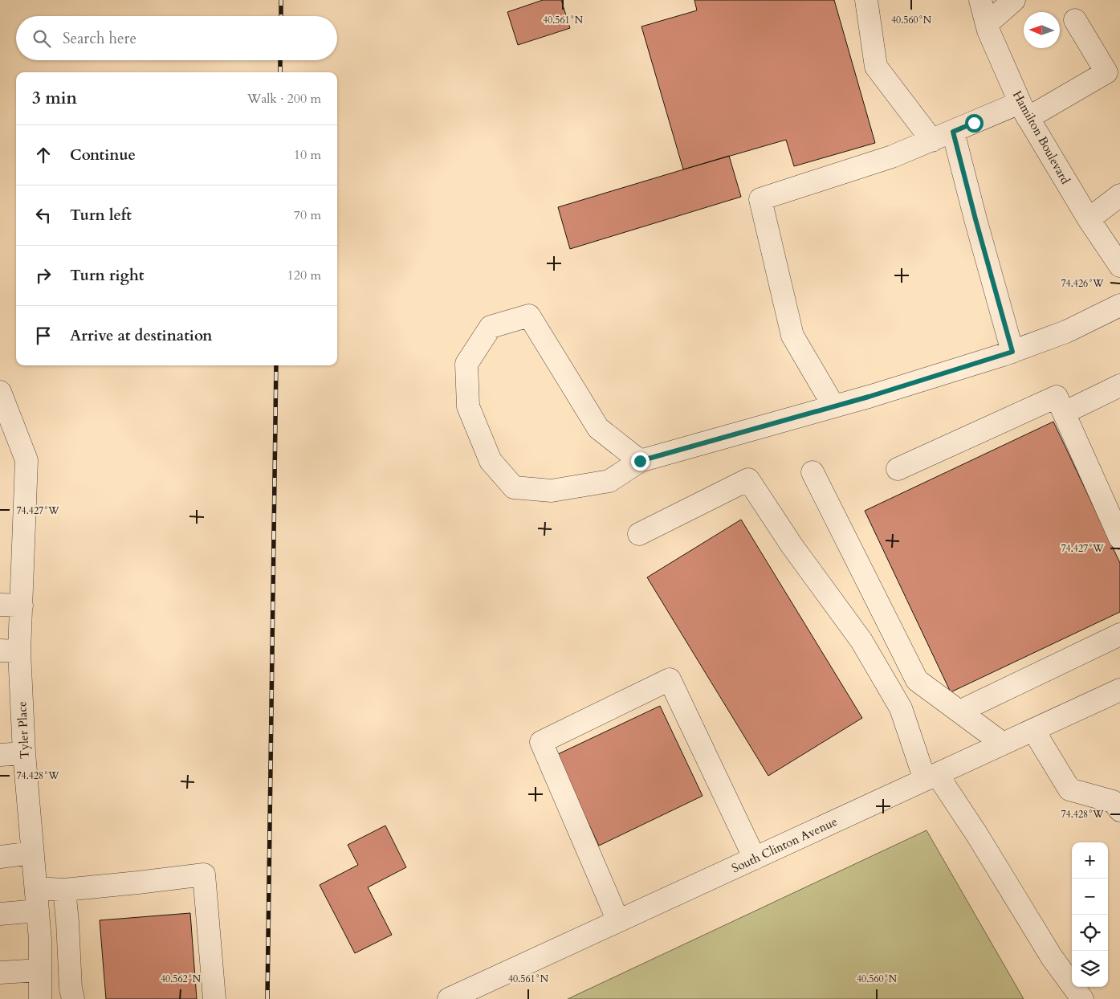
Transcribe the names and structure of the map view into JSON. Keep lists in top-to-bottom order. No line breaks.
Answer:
{"streets":{"street":["Hamilton Boulevard","Tyler Place","South Clinton Avenue"]},"north":"left","page":{"search":"Search here","heading":["3 min","Walk · 200 m"],"list":[["Continue","10 m"],["Turn left","70 m"],["Turn right","120 m"],"Arrive at destination"],"map_buttons":["+","−"]},"coordinates":["40.561°N","40.560°N","74.426°W","74.427°W","74.428°W","40.562°N"]}
